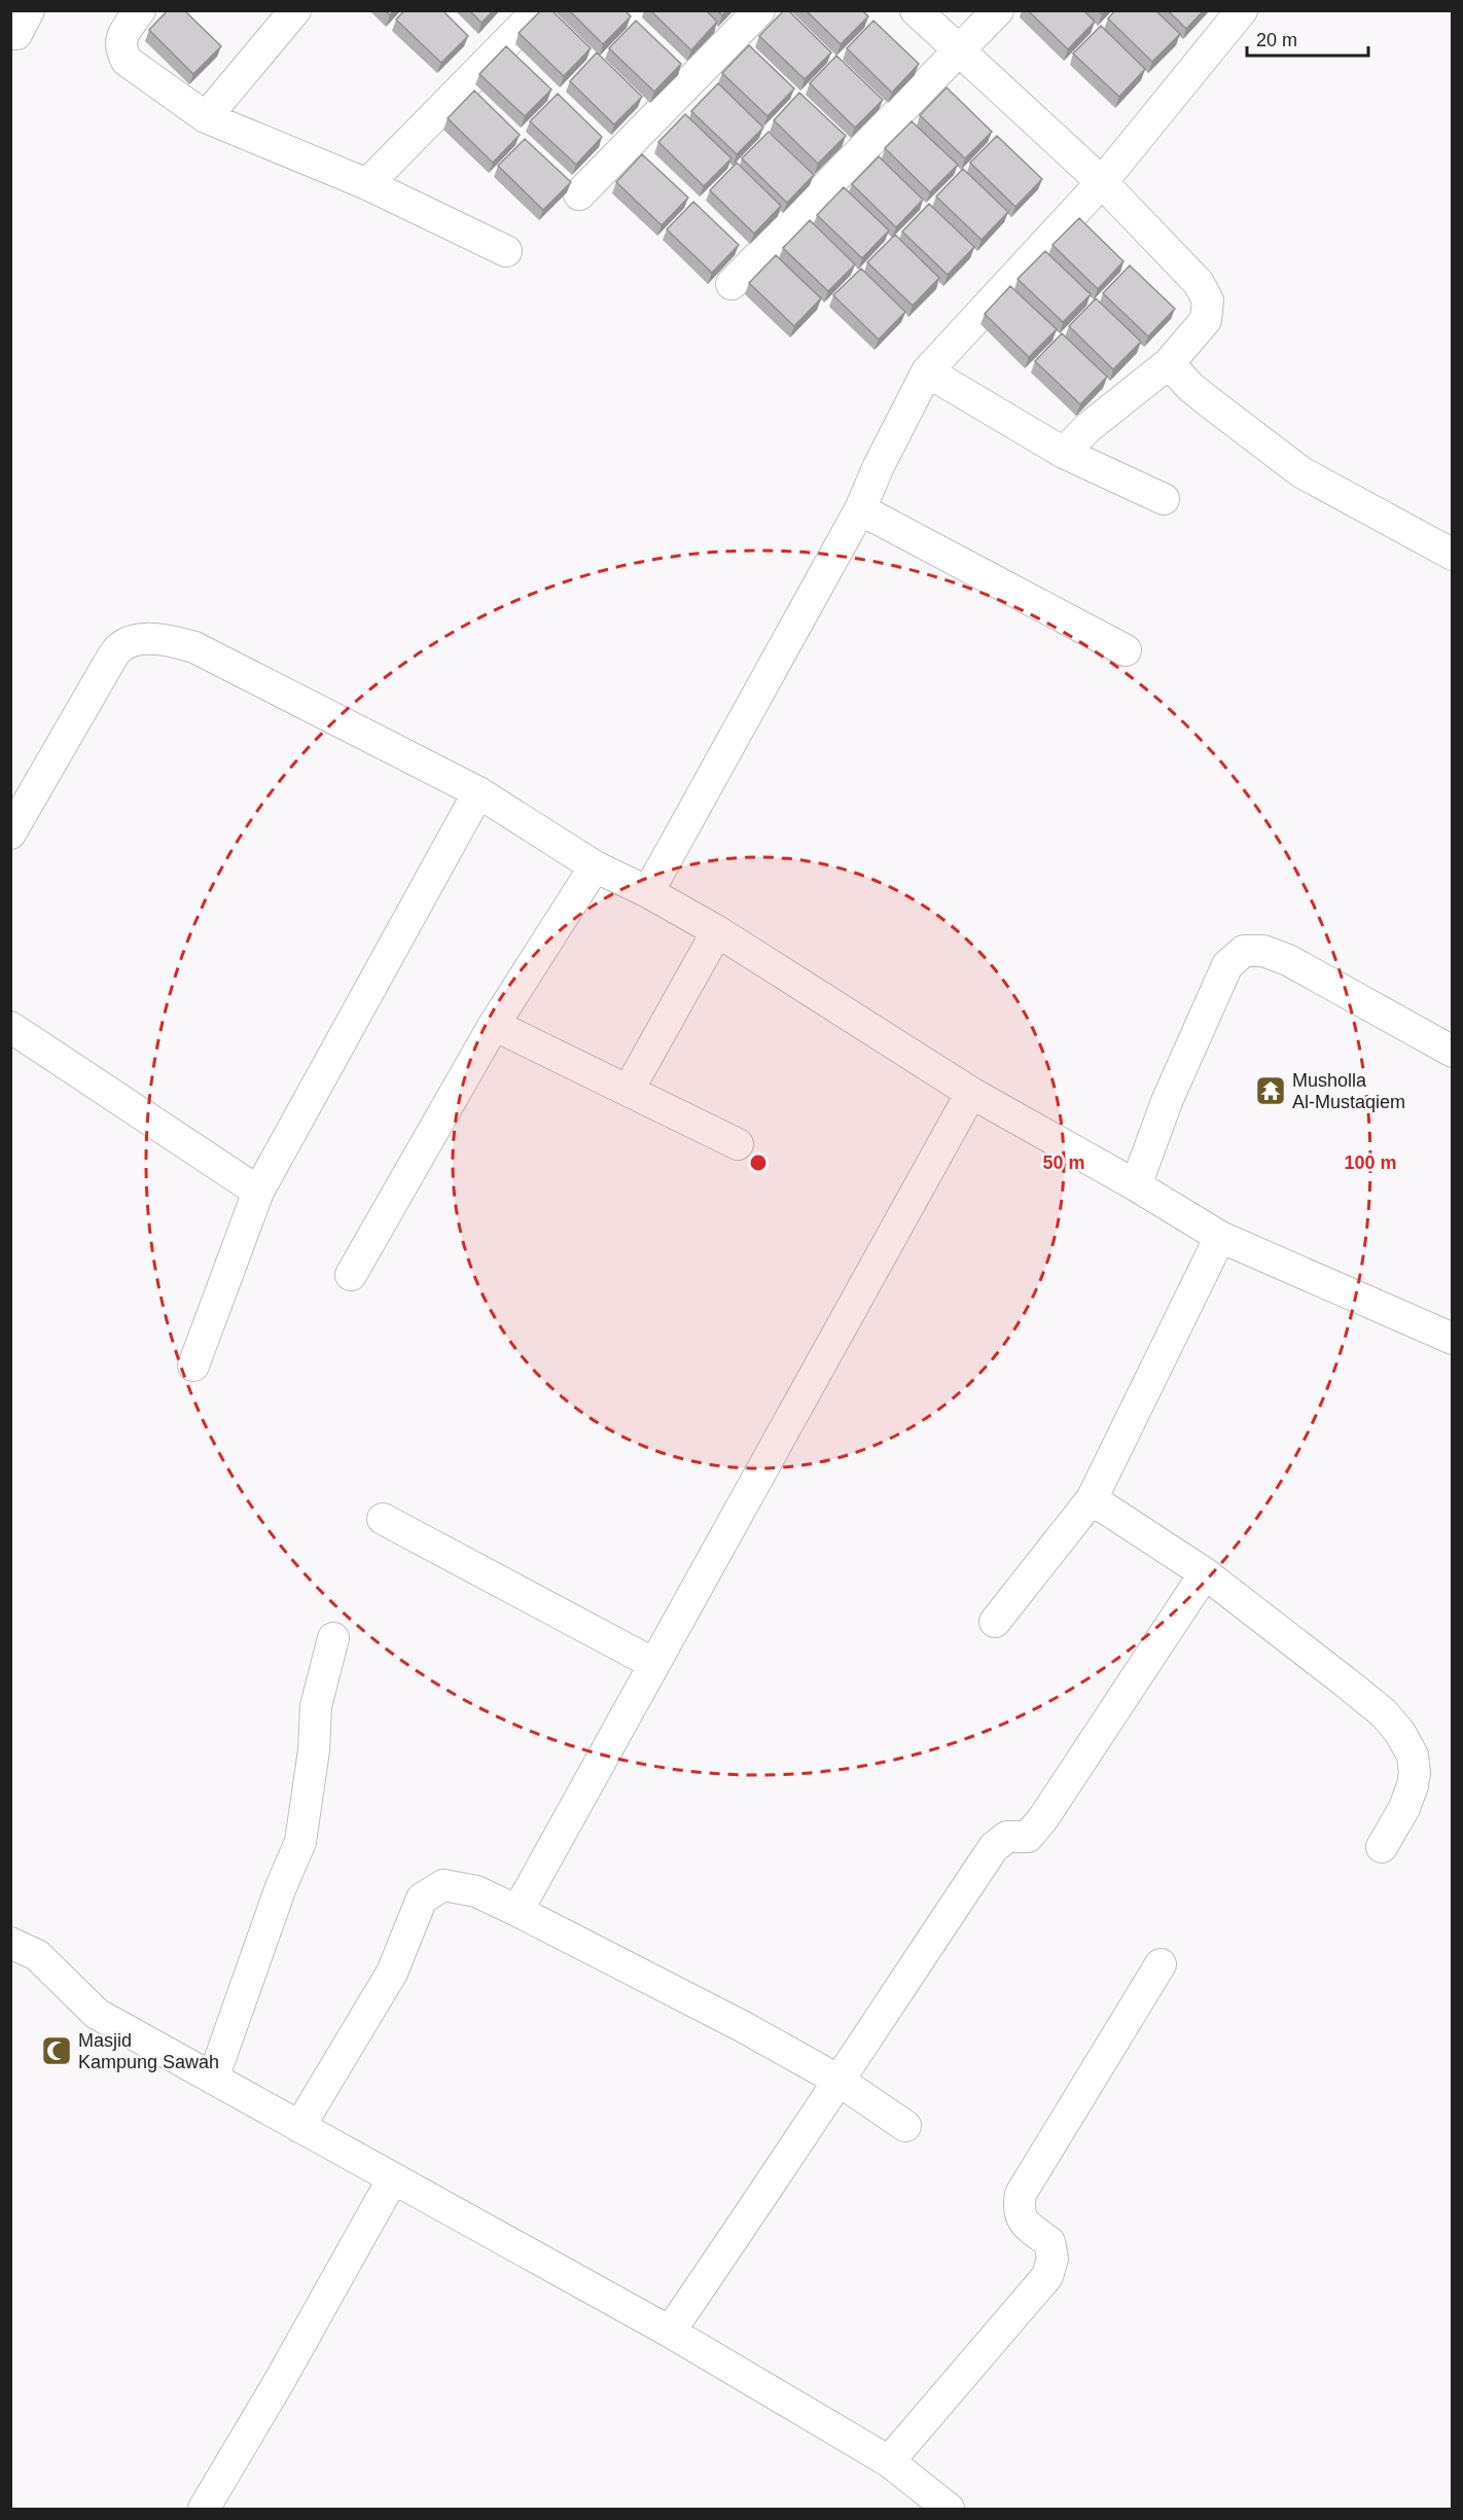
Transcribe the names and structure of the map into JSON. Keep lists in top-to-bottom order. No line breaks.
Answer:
{"places":{"temple":["Musholla Al-Mustaqiem"],"mosque":["Masjid Kampung Sawah"]},"scale_bar":"20 m","rings":["50 m","100 m"]}
